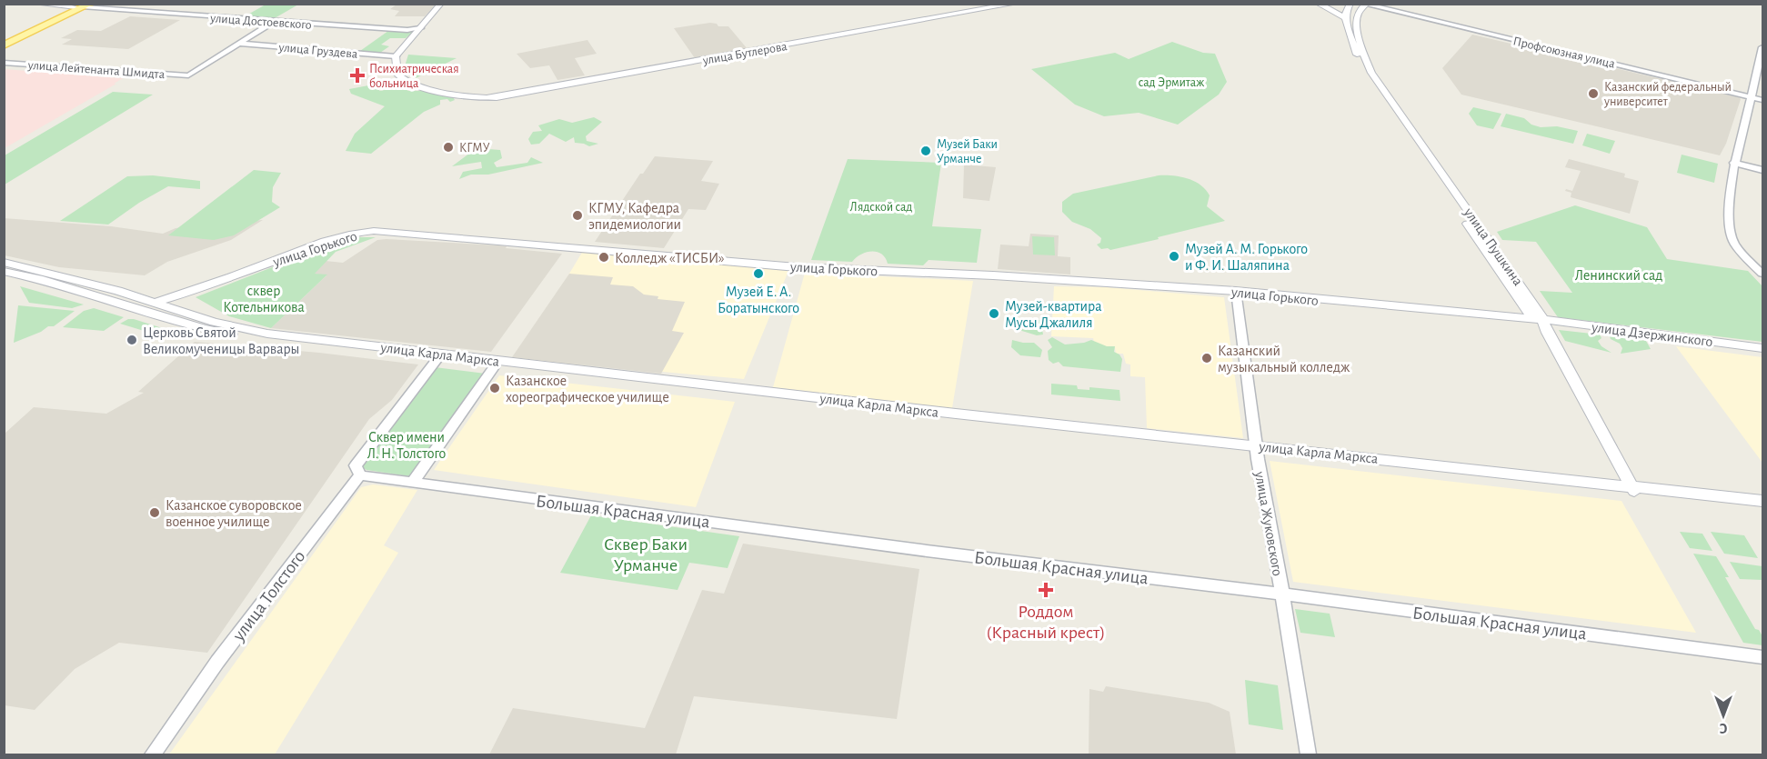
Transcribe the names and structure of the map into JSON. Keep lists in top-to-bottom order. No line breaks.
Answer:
{"streets":{"main road":["улица Достоевского","улица Бутлерова","улица Пушкина","улица Горького","улица Дзержинского","улица Карла Маркса"],"street":["улица Груздева","Профсоюзная улица","улица Лейтенанта Шмидта","Большая Красная улица","улица Жуковского","улица Толстого"]},"crossings":[["улица Груздева","улица Бутлерова"],["улица Груздева","улица Лейтенанта Шмидта"],["Профсоюзная улица","улица Пушкина"],["улица Пушкина","улица Горького"],["улица Пушкина","улица Дзержинского"],["улица Пушкина","улица Карла Маркса"],["улица Горького","улица Дзержинского"],["улица Горького","улица Карла Маркса"],["улица Горького","улица Жуковского"],["улица Карла Маркса","улица Жуковского"],["улица Карла Маркса","улица Толстого"],["Большая Красная улица","улица Жуковского"],["Большая Красная улица","улица Толстого"]],"parks":["сад Эрмитаж","Лядской сад","Ленинский сад","сквер Котельникова","Сквер имени Л. Н. Толстого","Сквер Баки Урманче"],"places":{"health":["Психиатрическая больница","Роддом (Красный крест)"],"other":["Казанский федеральный университет","КГМУ","Музей Баки Урманче","КГМУ, Кафедра эпидемиологии","Музей А. М. Горького и Ф. И. Шаляпина","Колледж «ТИСБИ»","Музей Е. А. Боратынского","Музей-квартира Мусы Джалиля","Церковь Святой Великомученицы Варвары","Казанский музыкальный колледж","Казанское хореографическое училище","Казанское суворовское военное училище"]},"north":"bottom"}
